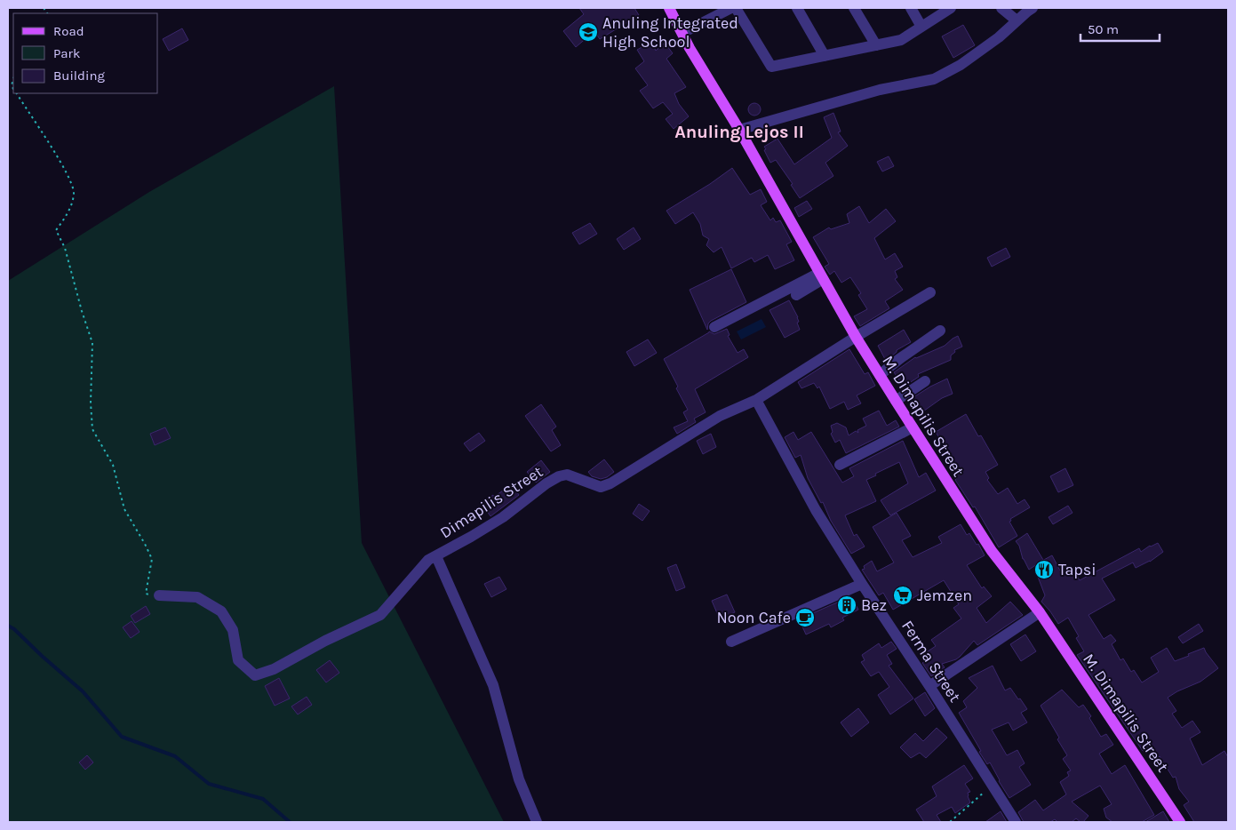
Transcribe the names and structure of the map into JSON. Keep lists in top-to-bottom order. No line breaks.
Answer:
{"streets":{"main road":["M. Dimapilis Street"],"street":["Dimapilis Street","Ferma Street"]},"crossings":[["M. Dimapilis Street","Dimapilis Street"],["Dimapilis Street","Ferma Street"]],"districts":["Anuling Lejos II"],"places":{"school or university":["Anuling Integrated High School"],"restaurant":["Tapsi"],"supermarket":["Jemzen"],"building":["Bez"],"cafe":["Noon Cafe"]},"legend":["Road","Park","Building"],"scale_bar":"50 m"}
